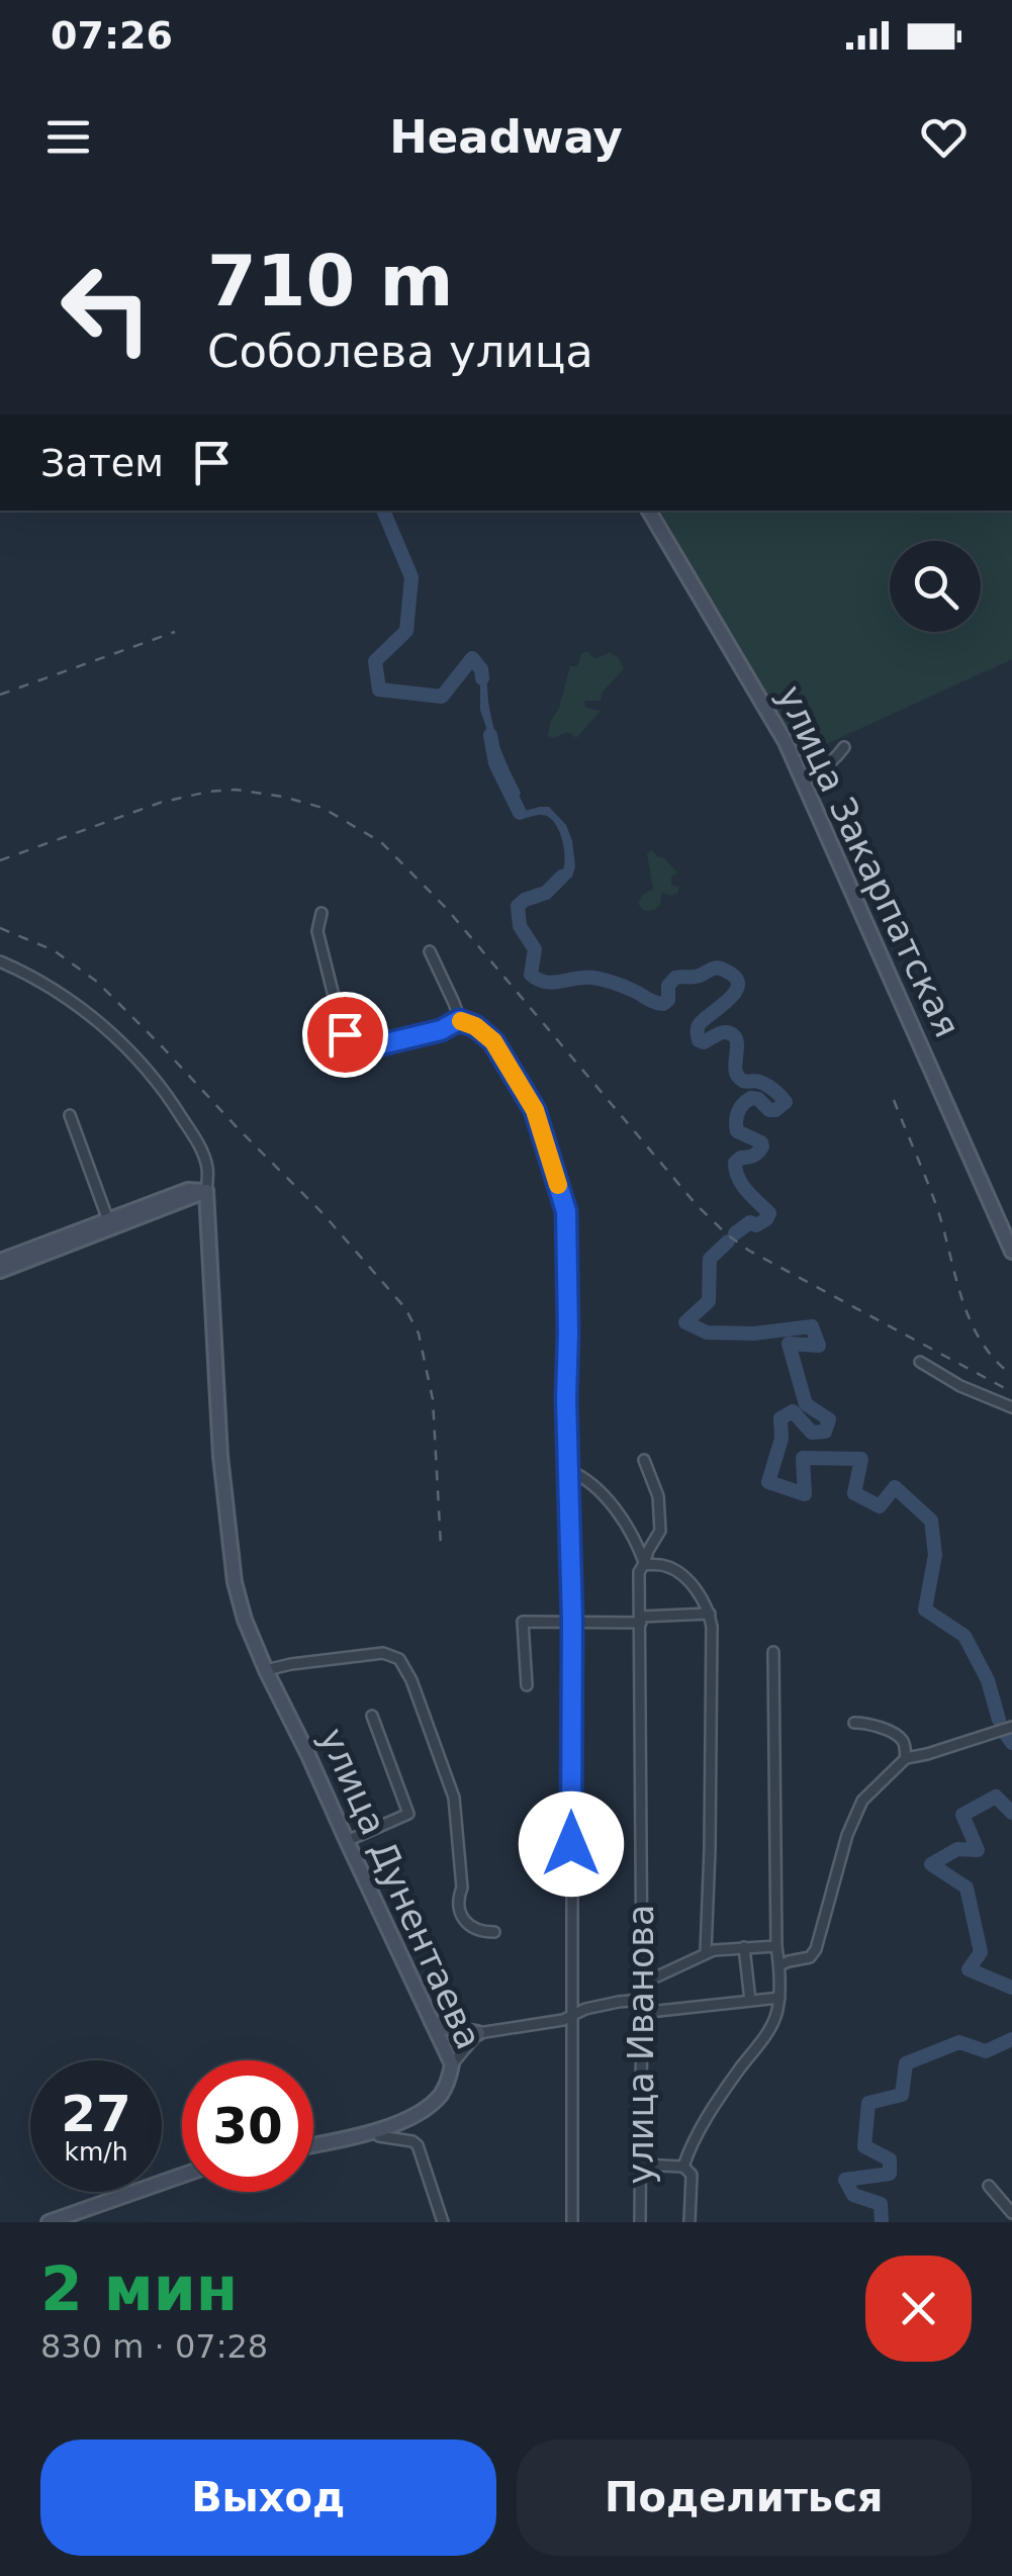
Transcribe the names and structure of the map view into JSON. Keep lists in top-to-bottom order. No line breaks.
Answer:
{"streets":{"street":["улица Закарпатская","улица Дунентаева","улица Иванова"]},"page":{"status":"07:26","header":"Headway","turn":["710 m","Соболева улица"],"then":"Затем","speed":"27 km/h","limit":"30","heading":["2 мин","830 m · 07:28"],"buttons":["Выход","Поделиться"]}}
